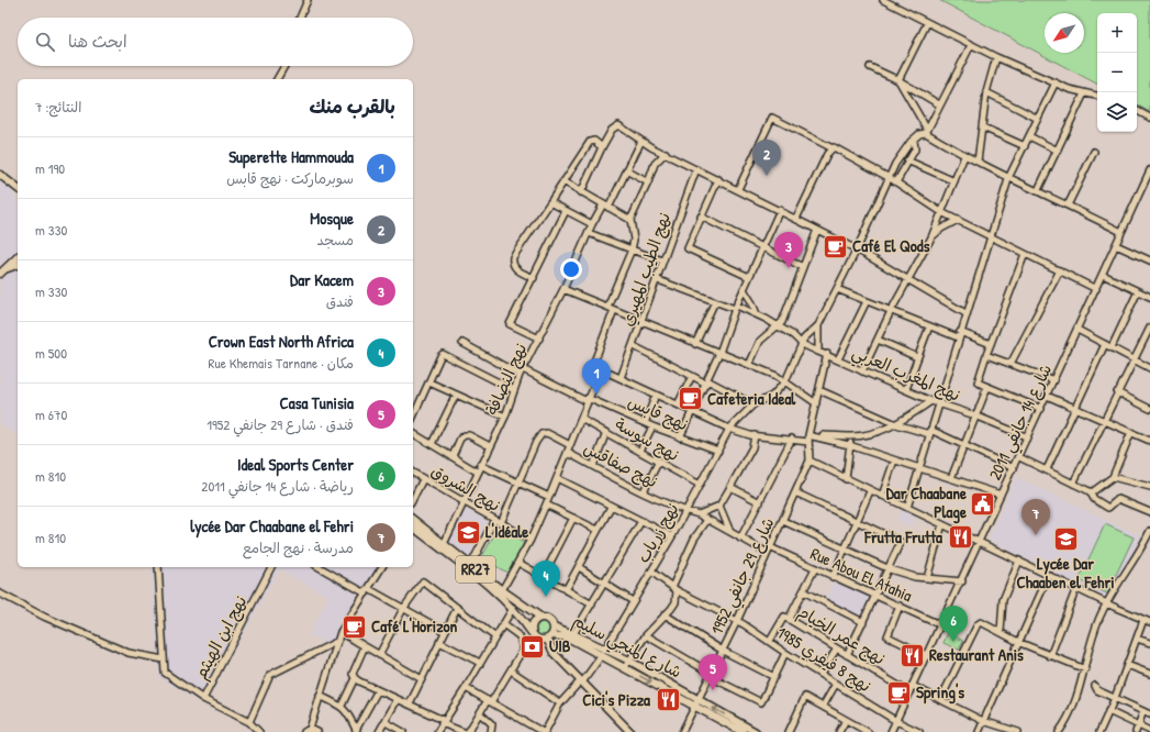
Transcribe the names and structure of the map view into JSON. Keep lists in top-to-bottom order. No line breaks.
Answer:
{"streets":{"main road":["RR27","شارع المنجي سليم"],"street":["نهج الطيب المهيري","نهج المغرب العربي","نهج النضافة","نهج قابس","شارع 14 جانفي 2011","نهج سوسة","نهج صفاقس","نهج الشروق","نهج زرياب","Rue Abou El Atahia","شارع 29 جانفي 1952","نهج عمر الخيام","نهج ابن الهيثم","نهج 8 فيفري 1985"]},"crossings":[["نهج الطيب المهيري","نهج المغرب العربي"],["نهج المغرب العربي","شارع 14 جانفي 2011"],["نهج النضافة","نهج قابس"],["نهج النضافة","نهج الشروق"],["نهج النضافة","RR27"],["نهج قابس","نهج زرياب"],["شارع 14 جانفي 2011","Rue Abou El Atahia"],["شارع 14 جانفي 2011","نهج عمر الخيام"],["شارع 14 جانفي 2011","نهج 8 فيفري 1985"],["نهج سوسة","نهج زرياب"],["نهج صفاقس","نهج زرياب"],["نهج صفاقس","Rue Abou El Atahia"],["نهج زرياب","شارع المنجي سليم"],["نهج زرياب","نهج 8 فيفري 1985"],["RR27","شارع المنجي سليم"],["Rue Abou El Atahia","شارع 29 جانفي 1952"],["شارع 29 جانفي 1952","شارع المنجي سليم"],["شارع 29 جانفي 1952","نهج 8 فيفري 1985"],["نهج عمر الخيام","نهج 8 فيفري 1985"]],"places":{"cafe":["Café El Qods","Cafeteria Ideal","Café L'Horizon","Spring's"],"public building":["Dar Chaabane Plage"],"school or university":["L'Idéale","Lycée Dar Chaaben el Fehri"],"restaurant":["Frutta Frutta","Restaurant Anis","Cici's Pizza"],"bank":["UIB"]},"north":"bottom left","page":{"map_buttons":["+","−"],"search":"ابحث هنا","heading":["بالقرب منك","النتائج: 7"],"list":[{"mark":"1","name":"Superette Hammouda","note":"سوبرماركت · نهج قابس","value":"190 m"},{"mark":"2","name":"Mosque","note":"مسجد","value":"330 m"},{"mark":"3","name":"Dar Kacem","note":"فندق","value":"330 m"},{"mark":"4","name":"Crown East North Africa","note":"مكان · Rue Khemais Tarnane","value":"500 m"},{"mark":"5","name":"Casa Tunisia","note":"فندق · شارع 29 جانفي 1952","value":"670 m"},{"mark":"6","name":"Ideal Sports Center","note":"رياضة · شارع 14 جانفي 2011","value":"810 m"},{"mark":"7","name":"lycée Dar Chaabane el Fehri","note":"مدرسة · نهج الجامع","value":"810 m"}],"pins":["2","3","1","7","4","6","5"]}}
